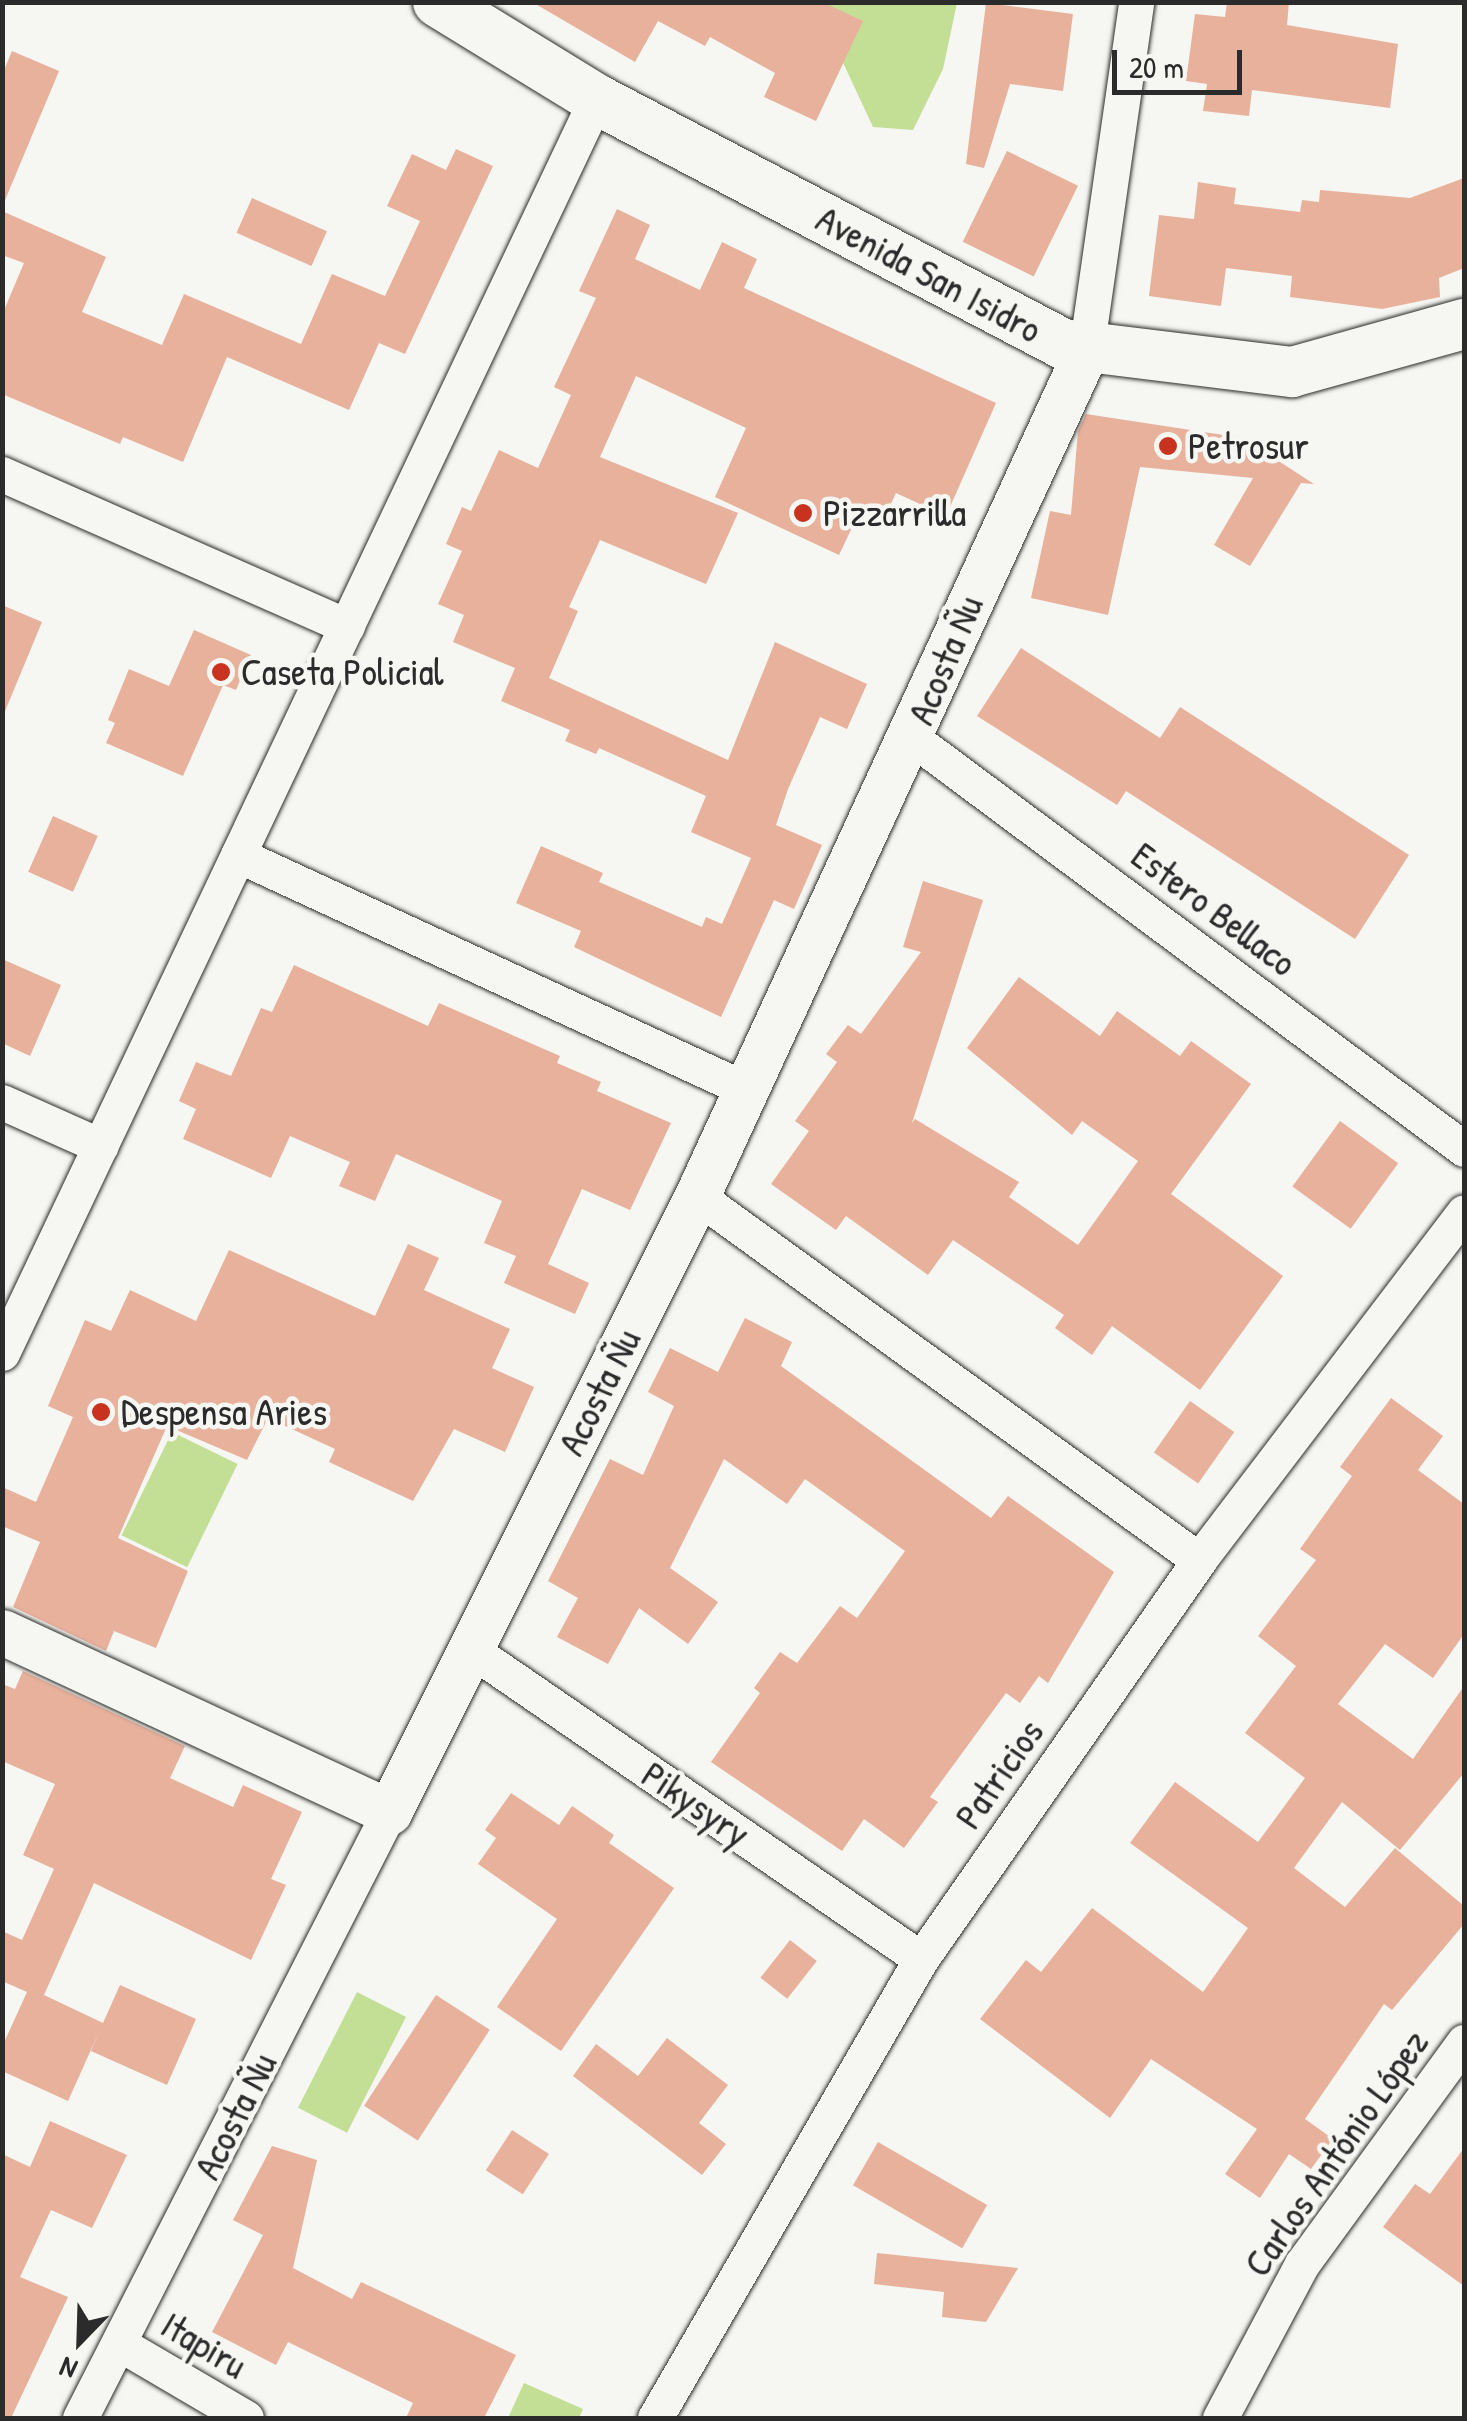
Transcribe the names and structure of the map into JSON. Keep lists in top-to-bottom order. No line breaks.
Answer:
{"streets":{"main road":["Avenida San Isidro"],"street":["Acosta Ñu","Estero Bellaco","Patricios","Pikysyry","Carlos António López","Itapiru"]},"crossings":[["Avenida San Isidro","Acosta Ñu"],["Acosta Ñu","Estero Bellaco"],["Acosta Ñu","Pikysyry"],["Acosta Ñu","Itapiru"],["Patricios","Pikysyry"]],"places":["Petrosur","Pizzarrilla","Caseta Policial","Despensa Aries"],"scale_bar":"20 m","north":"bottom left"}
